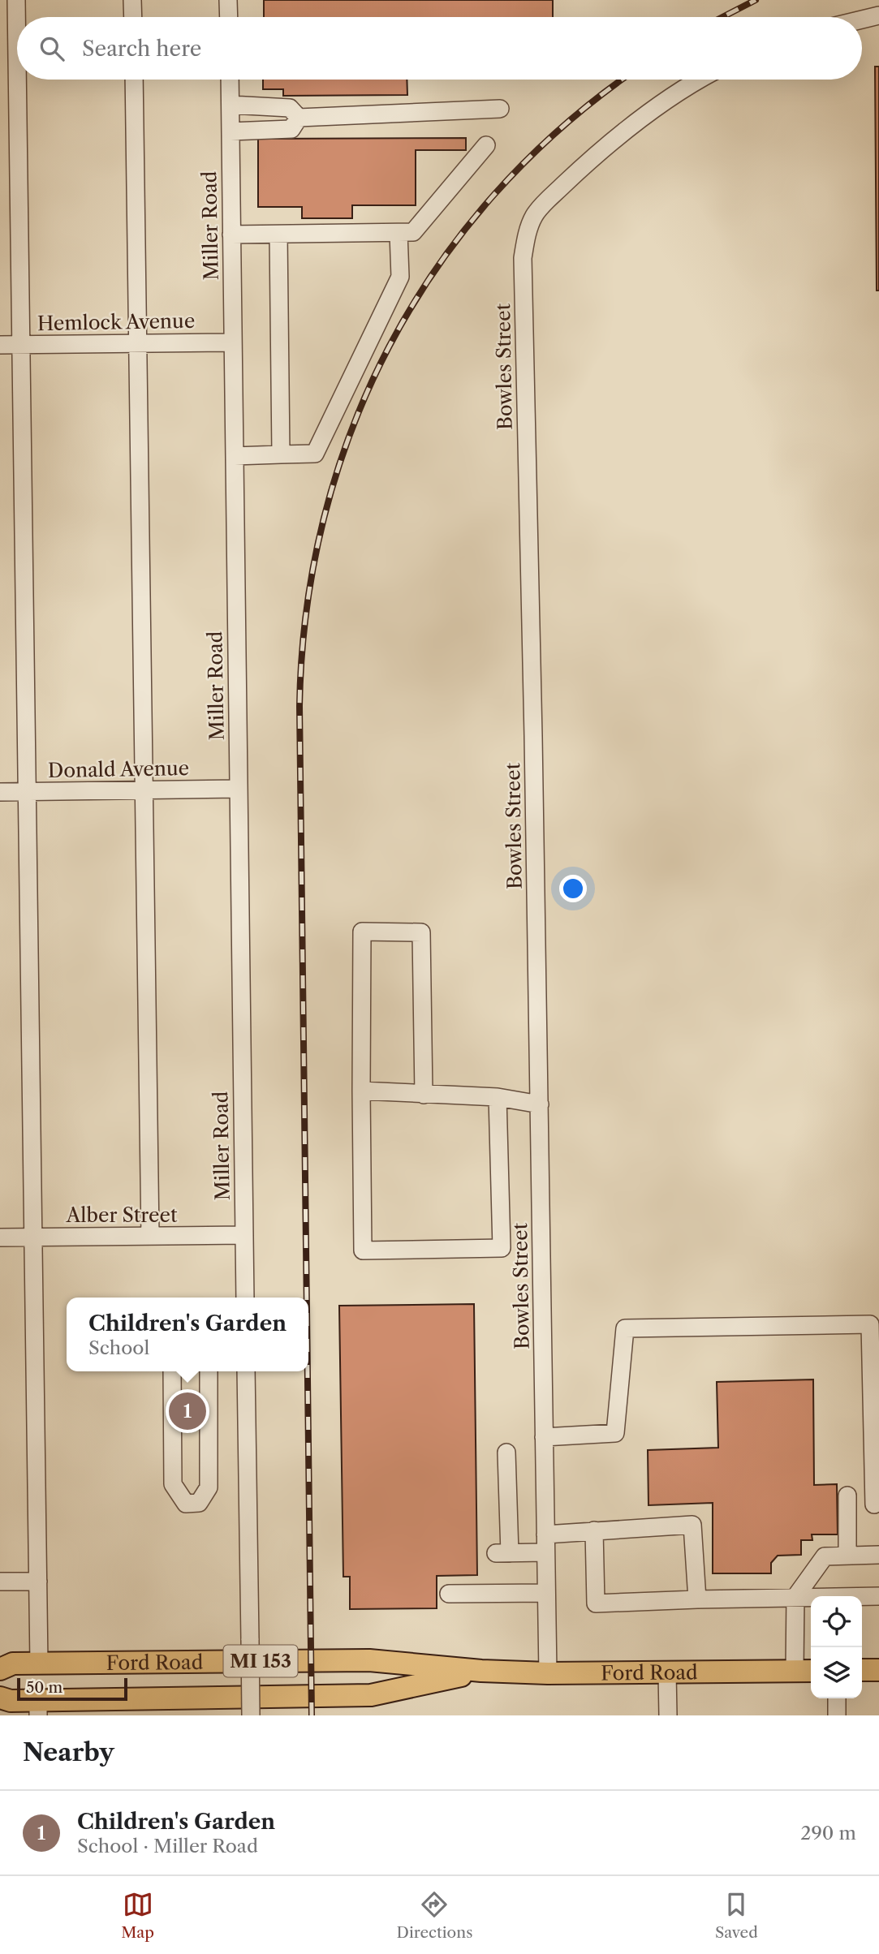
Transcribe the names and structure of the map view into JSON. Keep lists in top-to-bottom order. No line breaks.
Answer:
{"streets":{"main road":["MI 153","Ford Road"],"street":["Miller Road","Hemlock Avenue","Bowles Street","Donald Avenue","Alber Street"]},"crossings":[["Miller Road","Hemlock Avenue"],["Miller Road","Donald Avenue"],["Miller Road","Alber Street"],["Bowles Street","Ford Road"]],"scale_bar":"50 m","page":{"search":"Search here","popup":["Children's Garden","School"],"pins":"1","scale":"50 m","heading":"Nearby","list":[{"mark":"1","name":"Children's Garden","note":"School · Miller Road","value":"290 m"}],"nav":["Map","Directions","Saved"]}}
